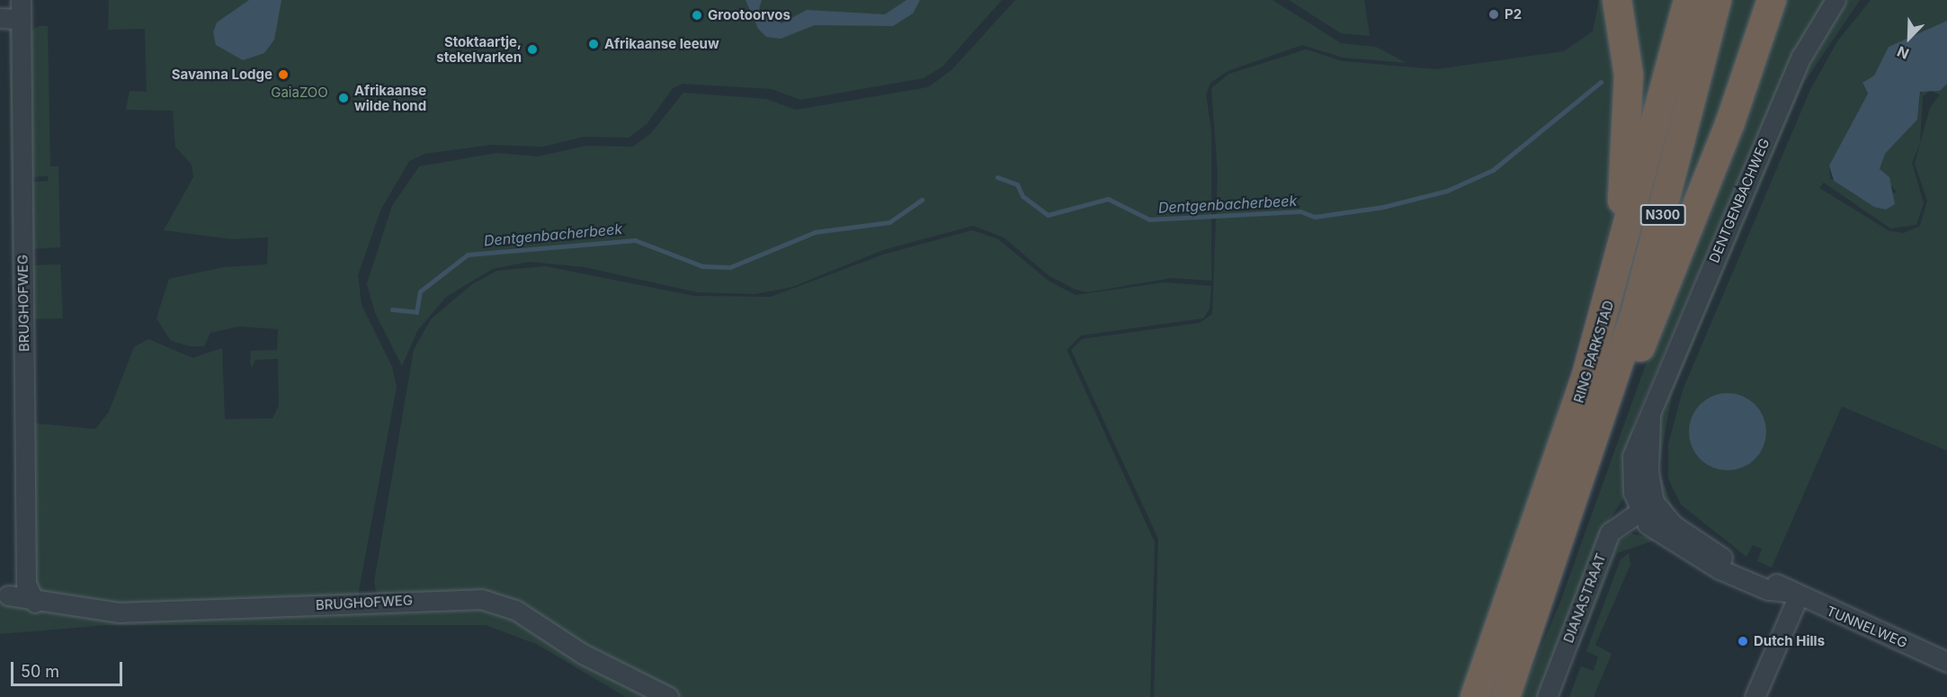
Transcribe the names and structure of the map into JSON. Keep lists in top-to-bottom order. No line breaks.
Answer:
{"streets":{"highway":["N300","RING PARKSTAD"],"street":["DENTGENBACHWEG","BRUGHOFWEG","DIANASTRAAT","TUNNELWEG"]},"crossings":[["DENTGENBACHWEG","DIANASTRAAT"],["DENTGENBACHWEG","TUNNELWEG"],["N300","RING PARKSTAD"],["DIANASTRAAT","TUNNELWEG"]],"water":["Dentgenbacherbeek"],"parks":["GaiaZOO"],"places":["P2","Grootoorvos","Afrikaanse leeuw","Stoktaartje, stekelvarken","Savanna Lodge","Afrikaanse wilde hond","Dutch Hills"],"scale_bar":"50 m","north":"bottom left"}
